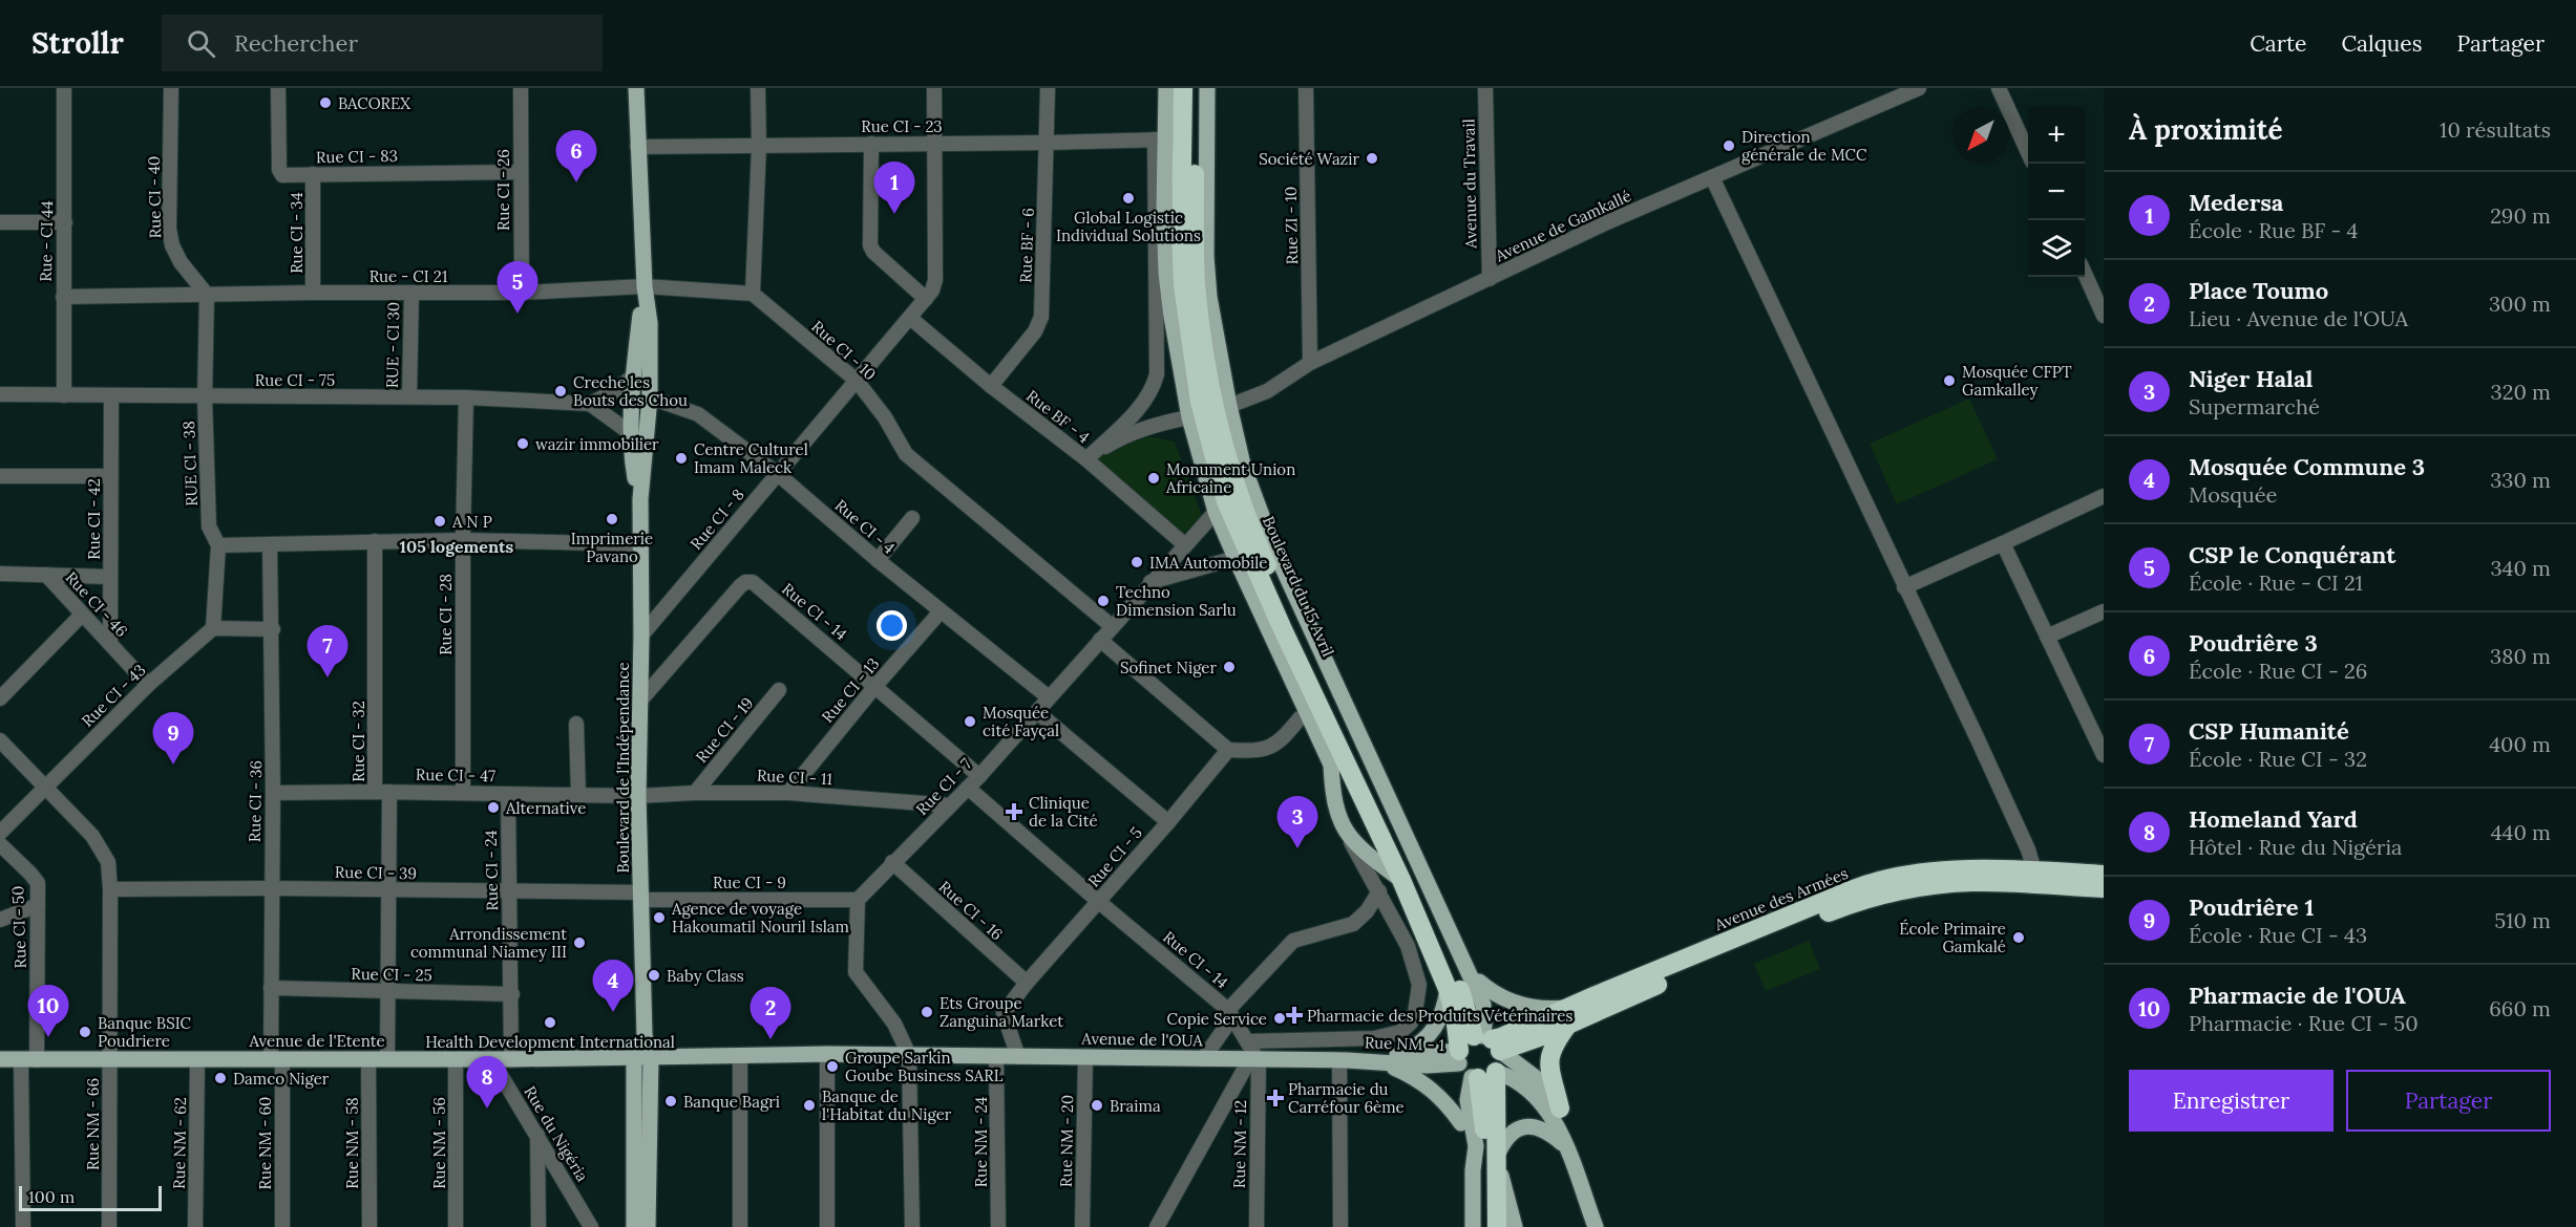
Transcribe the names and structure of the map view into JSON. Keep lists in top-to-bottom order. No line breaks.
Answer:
{"streets":{"highway":["Boulevard du 15 Avril","Avenue des Armées"],"main road":["Boulevard de l'Indépendance","Avenue de l'OUA","Avenue de l'Etente","Rue NM - 1"],"street":["Rue CI - 23","Rue CI - 83","Avenue du Travail","Rue CI - 26","Rue CI - 40","Rue ZI - 10","Avenue de Gamkallé","Rue CI - 34","Rue - CI 44","Rue BF - 6","Rue - CI 21","RUE - CI 30","Rue CI - 10","Rue CI - 75","Rue BF - 4","RUE CI - 38","Rue CI - 42","Rue CI - 8","Rue CI - 4","Rue CI - 46","Rue CI - 14","Rue CI - 28","Rue CI - 13","Rue CI - 43","Rue CI - 19","Rue CI - 32","Rue CI - 47","Rue CI - 11","Rue CI - 7","Rue CI - 36","Rue CI - 5","Rue CI - 24","Rue CI - 39","Rue CI - 9","Rue CI - 16","Rue CI - 50","Rue CI - 25","Rue NM - 66","Rue du Nigéria","Rue NM - 20","Rue NM - 24","Rue NM - 62","Rue NM - 60","Rue NM - 58","Rue NM - 56","Rue NM - 12"]},"crossings":[["Rue CI - 23","Rue BF - 6"],["Rue CI - 23","Rue CI - 8"],["Rue CI - 23","Boulevard de l'Indépendance"],["Rue CI - 83","Rue CI - 26"],["Rue CI - 83","Rue CI - 34"],["Avenue du Travail","Avenue de Gamkallé"],["Rue CI - 26","Rue - CI 21"],["Rue CI - 40","Rue - CI 21"],["Rue CI - 40","RUE CI - 38"],["Rue ZI - 10","Avenue de Gamkallé"],["Avenue de Gamkallé","Boulevard du 15 Avril"],["Rue CI - 34","Rue - CI 21"],["Rue - CI 44","Rue - CI 21"],["Rue - CI 44","Rue CI - 75"],["Rue BF - 6","Rue BF - 4"],["Rue - CI 21","RUE - CI 30"],["Rue - CI 21","Rue CI - 10"],["Rue - CI 21","RUE CI - 38"],["Rue - CI 21","Boulevard de l'Indépendance"],["RUE - CI 30","Rue CI - 75"],["Rue CI - 10","Rue CI - 8"],["Rue CI - 10","Rue CI - 7"],["Rue CI - 75","RUE CI - 38"],["Rue CI - 75","Rue CI - 42"],["Rue CI - 75","Rue CI - 28"],["Rue BF - 4","Rue CI - 8"],["Rue BF - 4","Rue CI - 7"],["RUE CI - 38","Rue CI - 43"],["Rue CI - 42","Rue CI - 46"],["Rue CI - 8","Rue CI - 4"],["Rue CI - 8","Boulevard de l'Indépendance"],["Rue CI - 4","Rue CI - 13"],["Rue CI - 4","Boulevard de l'Indépendance"],["Rue CI - 4","Rue CI - 7"],["Boulevard du 15 Avril","Avenue des Armées"],["Boulevard du 15 Avril","Rue NM - 1"],["Rue CI - 46","Rue CI - 43"],["Rue CI - 14","Rue CI - 13"],["Rue CI - 14","Boulevard de l'Indépendance"],["Rue CI - 14","Rue CI - 7"],["Rue CI - 14","Rue CI - 5"],["Rue CI - 14","Avenue de l'OUA"],["Rue CI - 14","Rue NM - 12"],["Rue CI - 28","Rue CI - 47"],["Rue CI - 13","Rue CI - 11"],["Rue CI - 43","Rue NM - 66"],["Rue CI - 19","Rue CI - 11"],["Rue CI - 32","Rue CI - 47"],["Boulevard de l'Indépendance","Rue CI - 47"],["Boulevard de l'Indépendance","Rue CI - 11"],["Boulevard de l'Indépendance","Rue CI - 39"],["Boulevard de l'Indépendance","Rue CI - 9"],["Boulevard de l'Indépendance","Avenue de l'OUA"],["Boulevard de l'Indépendance","Avenue de l'Etente"],["Rue CI - 47","Rue CI - 11"],["Rue CI - 47","Rue CI - 36"],["Rue CI - 47","Rue CI - 24"],["Rue CI - 11","Rue CI - 7"],["Rue CI - 7","Rue CI - 9"],["Rue CI - 7","Rue CI - 16"],["Rue CI - 36","Rue CI - 39"],["Rue CI - 36","Rue CI - 25"],["Rue CI - 36","Avenue de l'Etente"],["Rue CI - 36","Rue NM - 60"],["Rue CI - 5","Rue CI - 16"],["Rue CI - 5","Avenue de l'OUA"],["Rue CI - 24","Rue CI - 39"],["Rue CI - 24","Rue CI - 25"],["Rue CI - 24","Avenue de l'Etente"],["Rue CI - 39","Rue CI - 9"],["Rue CI - 39","Rue NM - 66"],["Rue CI - 50","Avenue de l'Etente"],["Avenue de l'OUA","Avenue de l'Etente"],["Avenue de l'OUA","Rue NM - 1"],["Avenue de l'OUA","Rue NM - 20"],["Avenue de l'OUA","Rue NM - 24"],["Avenue de l'OUA","Rue NM - 12"],["Avenue de l'Etente","Rue NM - 66"],["Avenue de l'Etente","Rue du Nigéria"],["Avenue de l'Etente","Rue NM - 62"],["Avenue de l'Etente","Rue NM - 60"],["Avenue de l'Etente","Rue NM - 58"],["Avenue de l'Etente","Rue NM - 56"]],"districts":["105 logements"],"places":{"other":["BACOREX","Direction générale de MCC","Société Wazir","Global Logistic Individual Solutions","Mosquée CFPT Gamkalley","Creche les Bouts des Chou","wazir immobilier","Centre Culturel Imam Maleck","Monument Union Africaine","Imprimerie Pavano","A N P","IMA Automobile","Techno Dimension Sarlu","Sofinet Niger","Mosquée cité Fayçal","Alternative","Agence de voyage Hakoumatil Nouril Islam","École Primaire Gamkalé","Arrondissement communal Niamey III","Baby Class","Ets Groupe Zanguina Market","Copie Service","Health Development International","Banque BSIC Poudriere","Groupe Sarkin Goube Business SARL","Damco Niger","Banque Bagri","Banque de l'Habitat du Niger","Braima"],"health":["Clinique de la Cité","Pharmacie des Produits Vétérinaires","Pharmacie du Carréfour 6ème"]},"scale_bar":"100 m","north":"bottom left","page":{"header":"Strollr","search":"Rechercher","nav":["Carte","Calques","Partager"],"heading":["À proximité","10 résultats"],"map_buttons":["+","−"],"pins":["6","1","5","7","9","3","4","10","2","8"],"list":[{"mark":"1","name":"Medersa","note":"École · Rue BF - 4","value":"290 m"},{"mark":"2","name":"Place Toumo","note":"Lieu · Avenue de l'OUA","value":"300 m"},{"mark":"3","name":"Niger Halal","note":"Supermarché","value":"320 m"},{"mark":"4","name":"Mosquée Commune 3","note":"Mosquée","value":"330 m"},{"mark":"5","name":"CSP le Conquérant","note":"École · Rue - CI 21","value":"340 m"},{"mark":"6","name":"Poudriêre 3","note":"École · Rue CI - 26","value":"380 m"},{"mark":"7","name":"CSP Humanité","note":"École · Rue CI - 32","value":"400 m"},{"mark":"8","name":"Homeland Yard","note":"Hôtel · Rue du Nigéria","value":"440 m"},{"mark":"9","name":"Poudriêre 1","note":"École · Rue CI - 43","value":"510 m"},{"mark":"10","name":"Pharmacie de l'OUA","note":"Pharmacie · Rue CI - 50","value":"660 m"}],"buttons":["Enregistrer","Partager"],"scale":"100 m"}}
